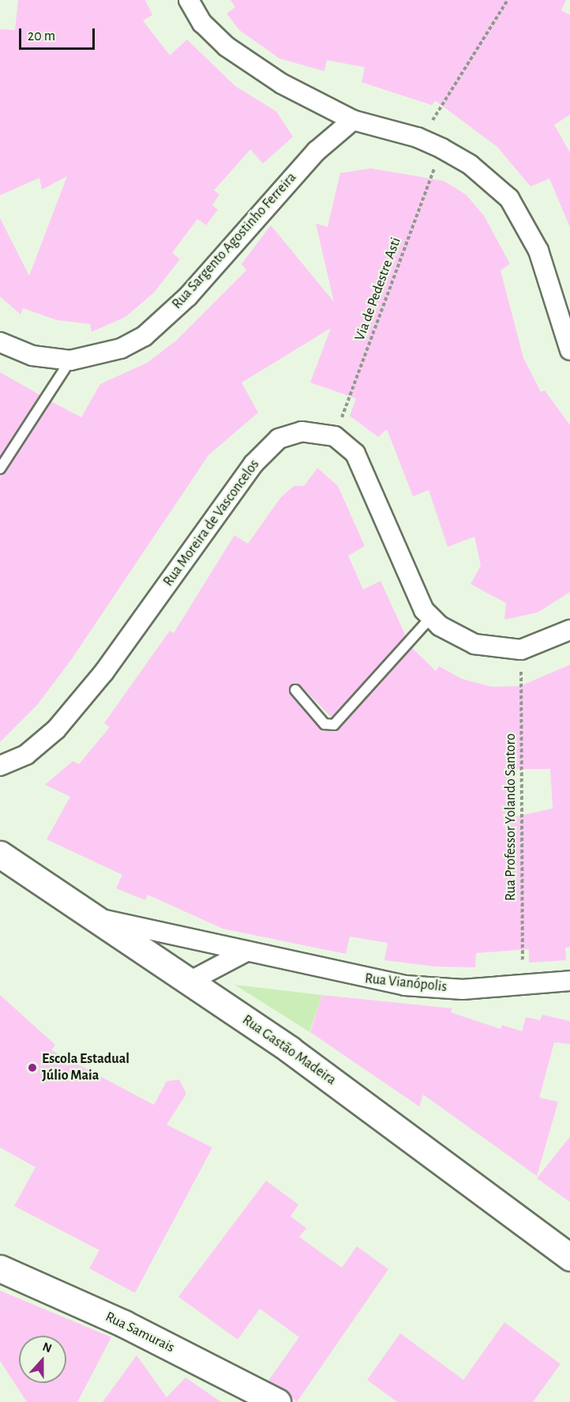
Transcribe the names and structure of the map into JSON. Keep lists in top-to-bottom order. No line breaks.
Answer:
{"streets":{"street":["Rua Sargento Agostinho Ferreira","Rua Moreira de Vasconcelos","Rua Vianópolis","Rua Gastão Madeira","Rua Samurais"],"path":["Via de Pedestre Asti","Rua Professor Yolando Santoro"]},"crossings":[["Via de Pedestre Asti","Rua Moreira de Vasconcelos"],["Rua Professor Yolando Santoro","Rua Vianópolis"],["Rua Vianópolis","Rua Gastão Madeira"]],"places":["Escola Estadual Júlio Maia"],"scale_bar":"20 m","north":"top"}
